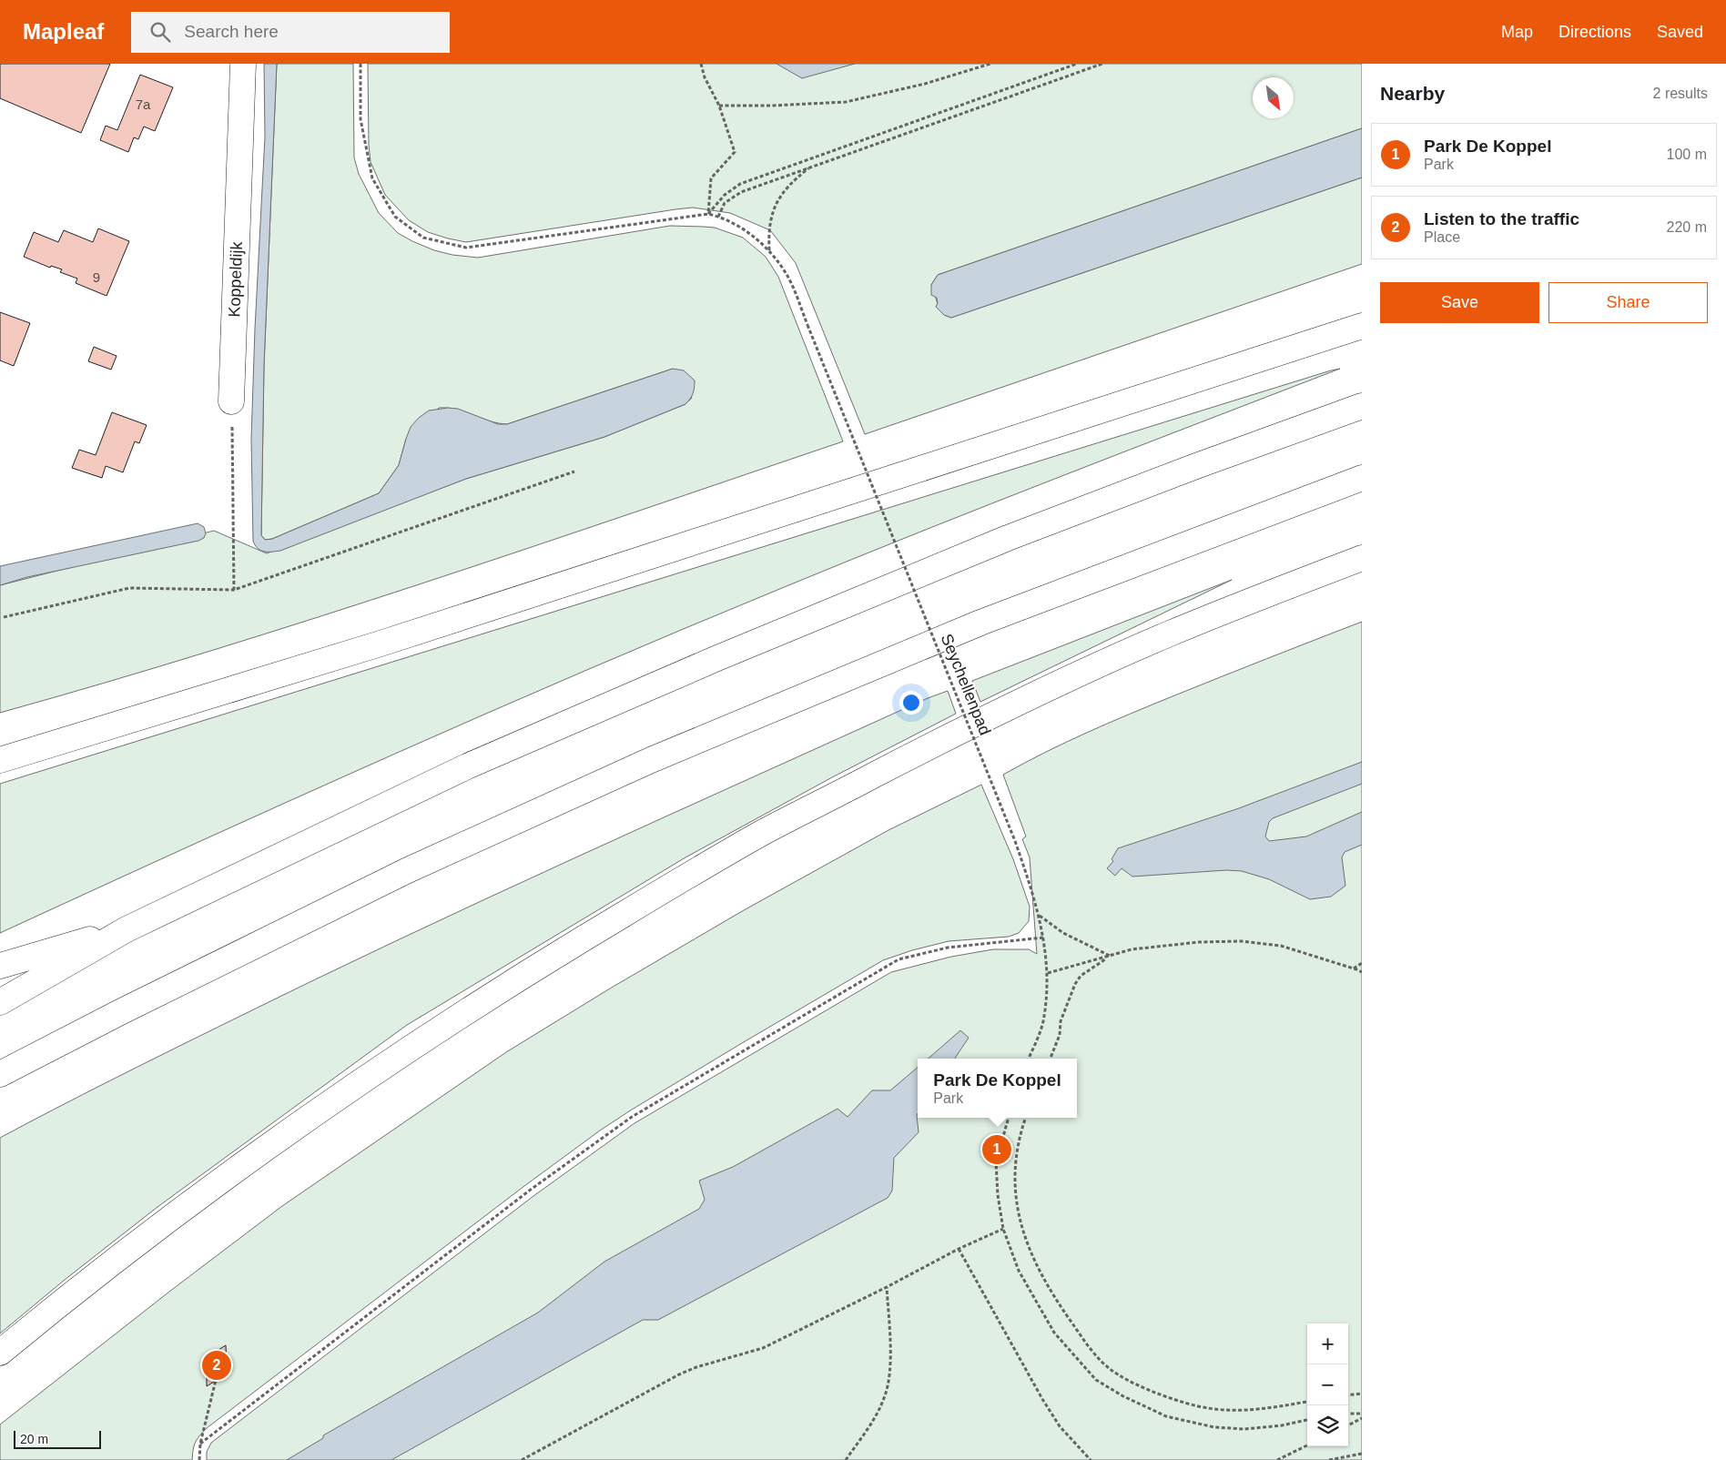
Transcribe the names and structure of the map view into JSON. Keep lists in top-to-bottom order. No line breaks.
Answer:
{"streets":{"main road":["Koppeldijk"],"path":["Seychellenpad"]},"house_numbers":["7a","9"],"scale_bar":"20 m","north":"bottom right","page":{"header":"Mapleaf","search":"Search here","nav":["Map","Directions","Saved"],"heading":["Nearby","2 results"],"list":[{"mark":"1","name":"Park De Koppel","note":"Park","value":"100 m"},{"mark":"2","name":"Listen to the traffic","note":"Place","value":"220 m"}],"buttons":["Save","Share"],"popup":["Park De Koppel","Park"],"pins":["1","2"],"map_buttons":["+","−"],"scale":"20 m"}}
